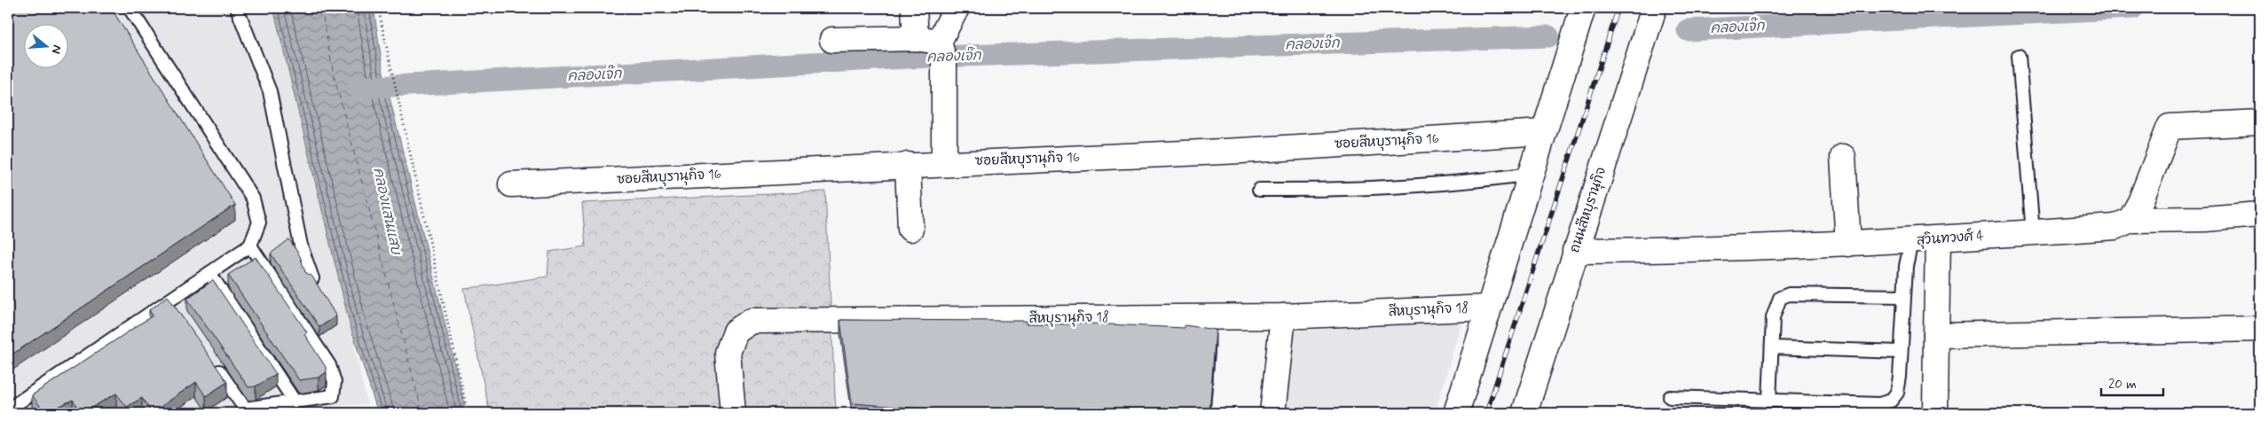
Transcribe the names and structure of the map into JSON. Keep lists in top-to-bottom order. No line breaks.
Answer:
{"streets":{"street":["ซอยสีหบุรานุกิจ 16","ถนนสีหบุรานุกิจ","สุวินทวงศ์ 4","สีหบุรานุกิจ 18"]},"crossings":[["ถนนสีหบุรานุกิจ","สุวินทวงศ์ 4"]],"water":["คลองเจ๊ก","คลองแสนแสบ"],"scale_bar":"20 m","north":"right"}
